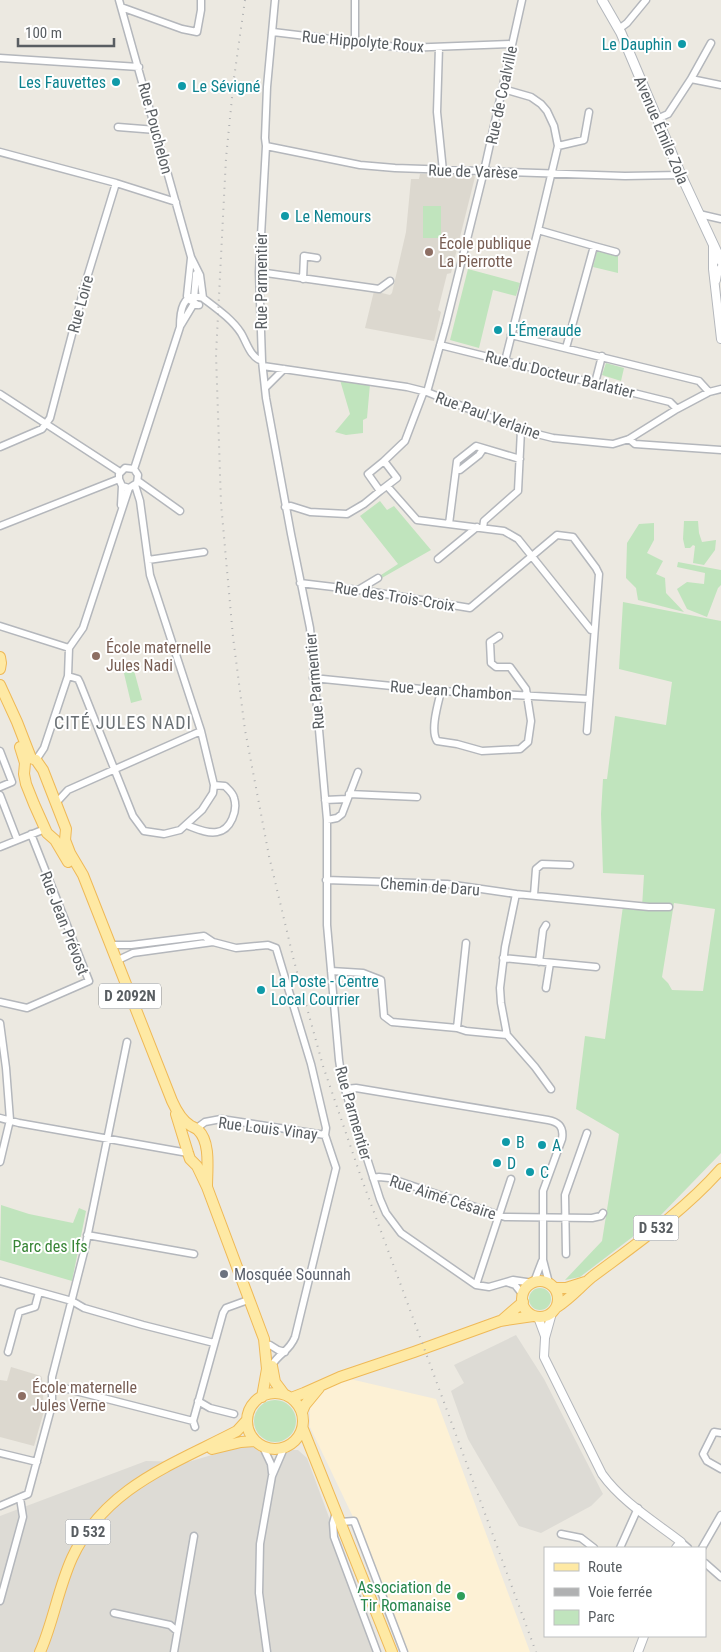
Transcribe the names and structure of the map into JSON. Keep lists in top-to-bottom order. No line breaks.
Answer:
{"streets":{"main road":["Avenue Émile Zola","D 2092N","D 532"],"street":["Rue Hippolyte Roux","Rue de Coalville","Rue Pouchelon","Rue de Varèse","Rue Parmentier","Rue Loire","Rue du Docteur Barlatier","Rue Paul Verlaine","Rue des Trois-Croix","Rue Jean Chambon","Chemin de Daru","Rue Jean Prévost","Rue Louis Vinay","Rue Aimé Césaire"]},"crossings":[["Rue Hippolyte Roux","Rue de Coalville"],["Rue Hippolyte Roux","Rue Parmentier"],["Rue de Coalville","Rue de Varèse"],["Rue de Coalville","Rue du Docteur Barlatier"],["Rue de Coalville","Rue Paul Verlaine"],["Avenue Émile Zola","Rue de Varèse"],["Rue de Varèse","Rue Parmentier"],["Rue Parmentier","Rue Paul Verlaine"],["Rue Parmentier","Rue des Trois-Croix"],["Rue Parmentier","Rue Jean Chambon"],["Rue Parmentier","Chemin de Daru"],["Rue Parmentier","Rue Aimé Césaire"],["Rue des Trois-Croix","Rue Jean Chambon"],["D 2092N","Rue Louis Vinay"]],"districts":["CITÉ JULES NADI"],"parks":["Parc des Ifs"],"places":["Le Dauphin","Les Fauvettes","Le Sévigné","Le Nemours","École publique La Pierrotte","L'Émeraude","École maternelle Jules Nadi","La Poste - Centre Local Courrier","B","A","D","C","Mosquée Sounnah","École maternelle Jules Verne","Association de Tir Romanaise"],"legend":["Route","Voie ferrée","Parc"],"scale_bar":"100 m"}
